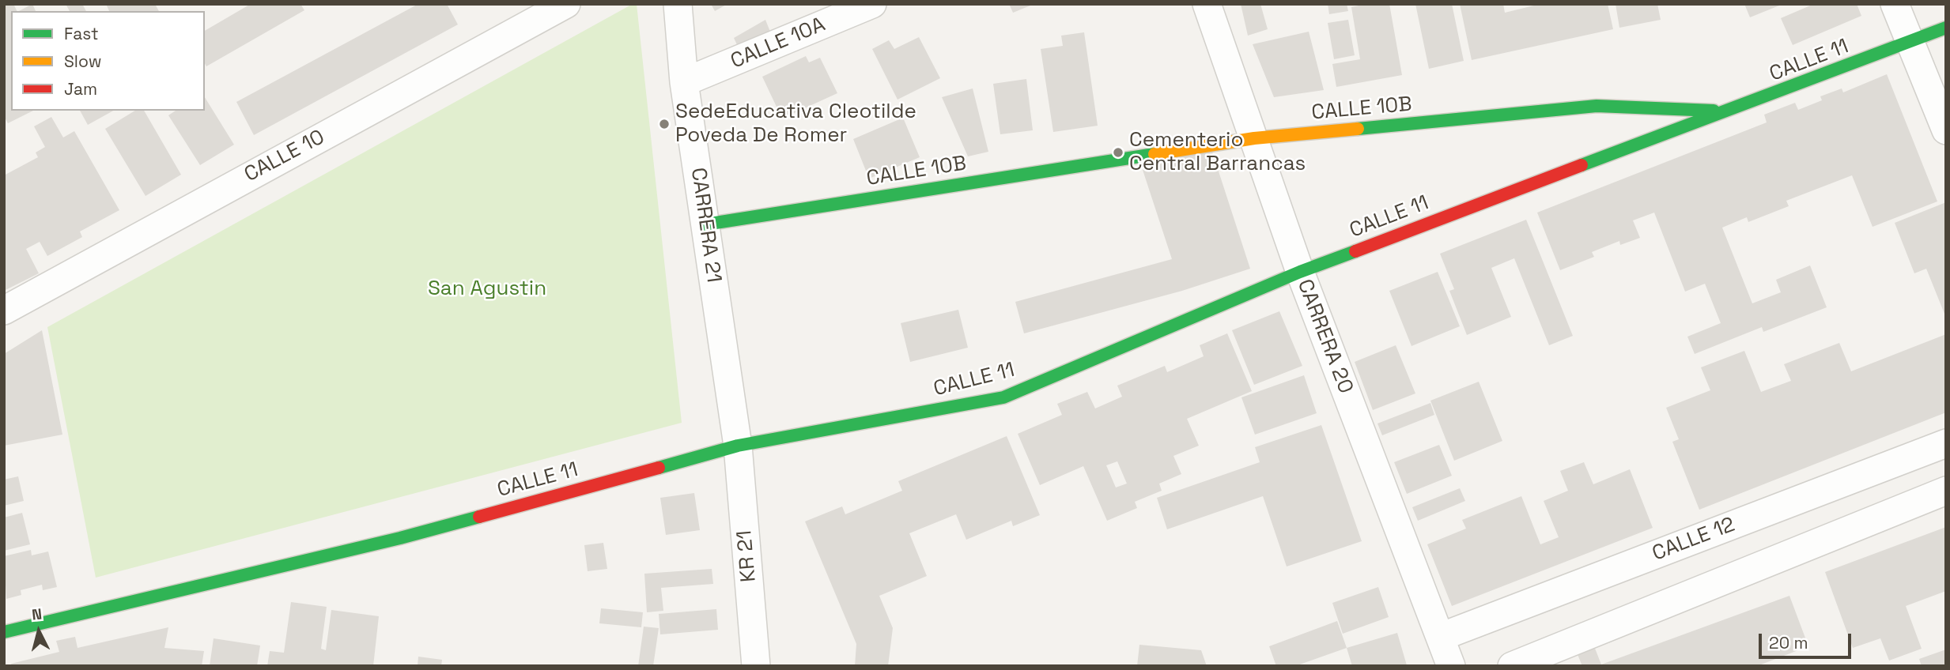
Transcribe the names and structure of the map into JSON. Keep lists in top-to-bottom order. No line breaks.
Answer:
{"streets":{"street":["CALLE 10A","CALLE 11","CALLE 10B","CALLE 10","CARRERA 21","CARRERA 20","CALLE 12","KR 21"]},"crossings":[["CALLE 10A","CARRERA 21"],["CALLE 11","CALLE 10B"],["CALLE 11","CARRERA 21"],["CALLE 11","CARRERA 20"],["CALLE 11","KR 21"],["CALLE 10B","CARRERA 21"],["CALLE 10B","CARRERA 20"],["CARRERA 21","KR 21"],["CARRERA 20","CALLE 12"]],"parks":["San Agustin"],"places":["SedeEducativa Cleotilde Poveda De Romer","Cementerio Central Barrancas"],"legend":["Fast","Slow","Jam"],"scale_bar":"20 m","north":"top"}
